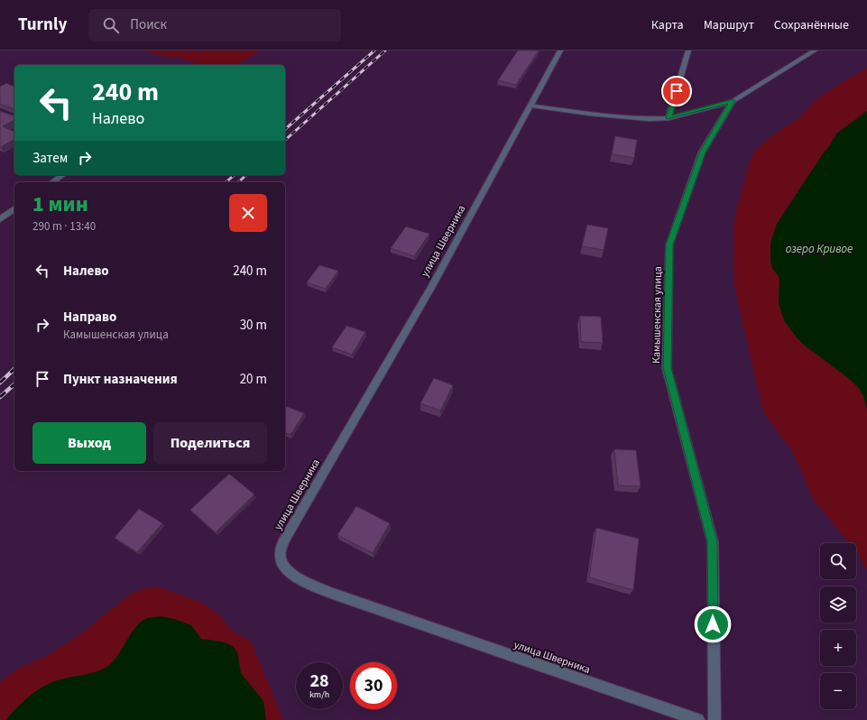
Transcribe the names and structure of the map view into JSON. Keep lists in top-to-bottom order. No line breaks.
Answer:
{"streets":{"street":["улица Шверника","Камышенская улица"]},"water":["озеро Кривое"],"page":{"header":"Turnly","search":"Поиск","nav":["Карта","Маршрут","Сохранённые"],"turn":["240 m","Налево"],"then":"Затем","heading":["1 мин","290 m · 13:40"],"list":[{"name":"Налево","value":"240 m"},{"name":"Направо","note":"Камышенская улица","value":"30 m"},{"name":"Пункт назначения","value":"20 m"}],"buttons":["Выход","Поделиться"],"map_buttons":["+","−"],"speed":"28 km/h","limit":"30"}}
